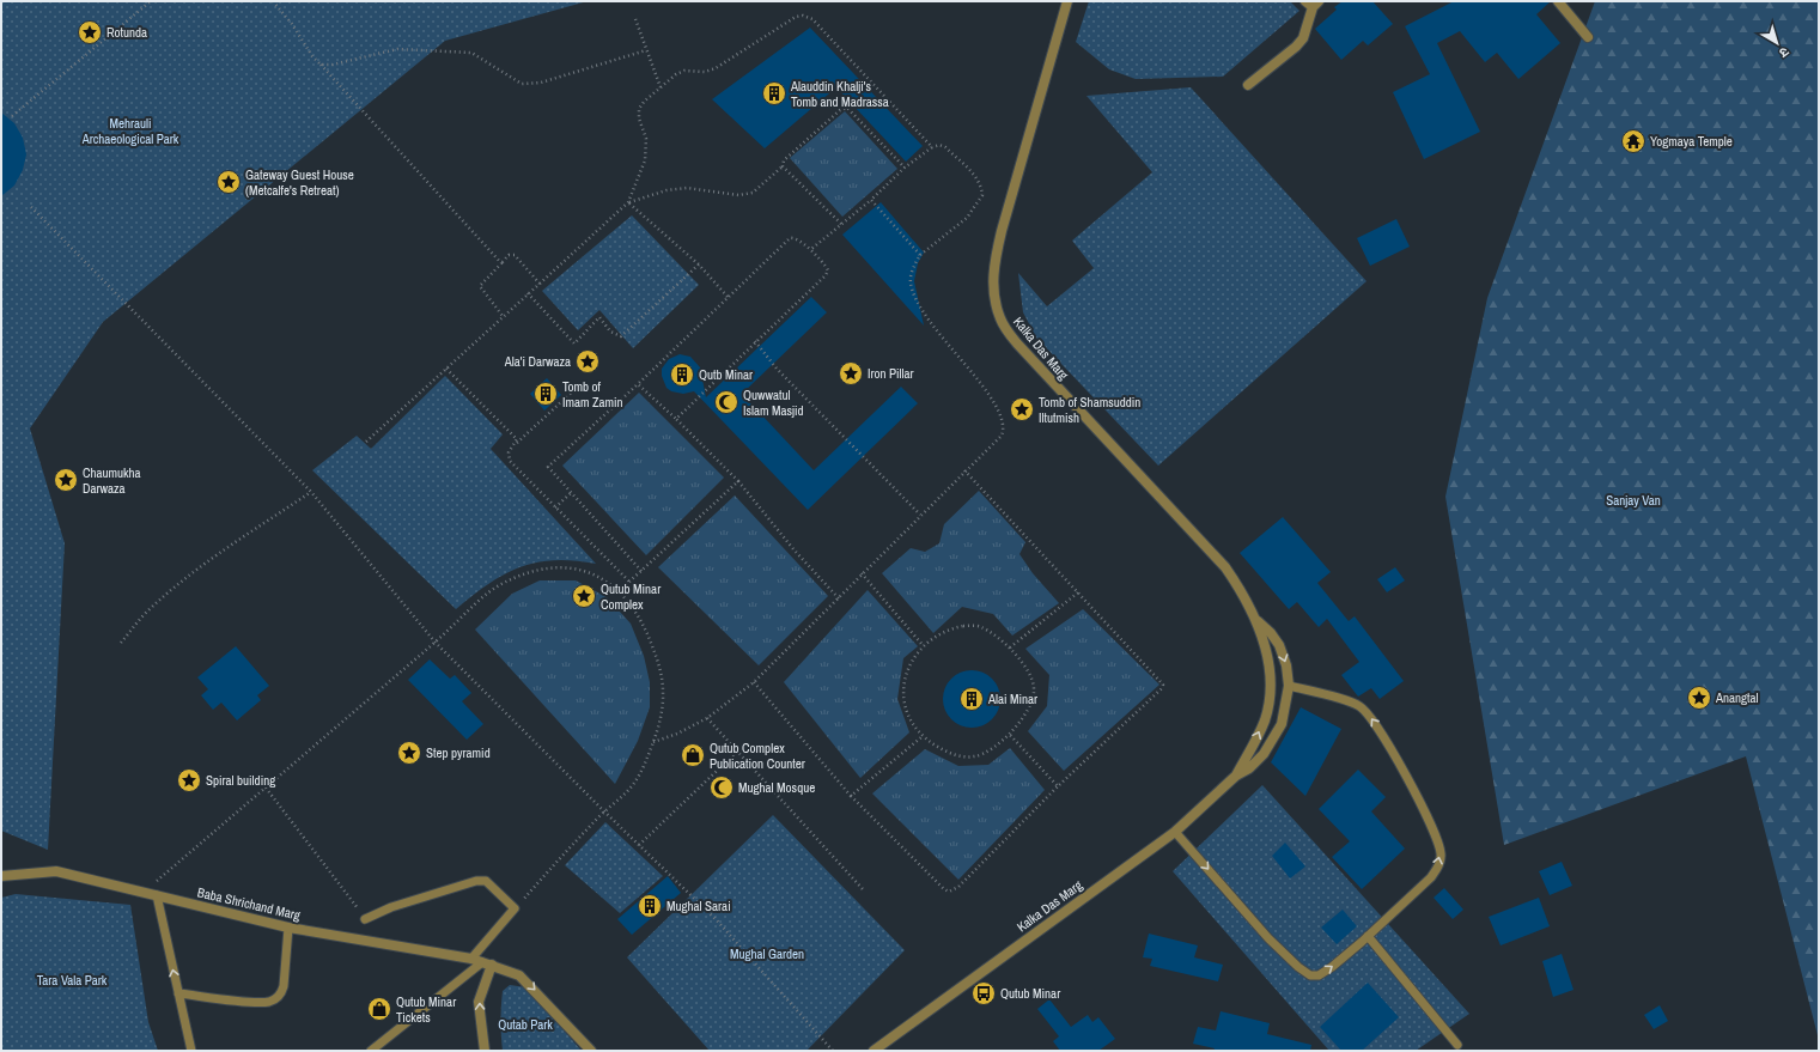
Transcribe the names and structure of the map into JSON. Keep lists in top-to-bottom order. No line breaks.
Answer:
{"streets":{"street":["Kalka Das Marg","Baba Shrichand Marg"]},"parks":["Mehrauli Archaeological Park","Sanjay Van","Mughal Garden","Tara Vala Park","Qutab Park"],"places":{"place":["Rotunda","Gateway Guest House (Metcalfe's Retreat)","Ala'i Darwaza","Iron Pillar","Tomb of Shamsuddin Iltutmish","Chaumukha Darwaza","Qutub Minar Complex","Anangtal","Step pyramid","Spiral building"],"building":["Alauddin Khalji's Tomb and Madrassa","Qutb Minar","Tomb of Imam Zamin","Alai Minar","Mughal Sarai"],"temple":["Yogmaya Temple"],"mosque":["Quwwatul Islam Masjid","Mughal Mosque"],"shop":["Qutub Complex Publication Counter","Qutub Minar Tickets"],"bus stop":["Qutub Minar"]},"north":"bottom right"}
